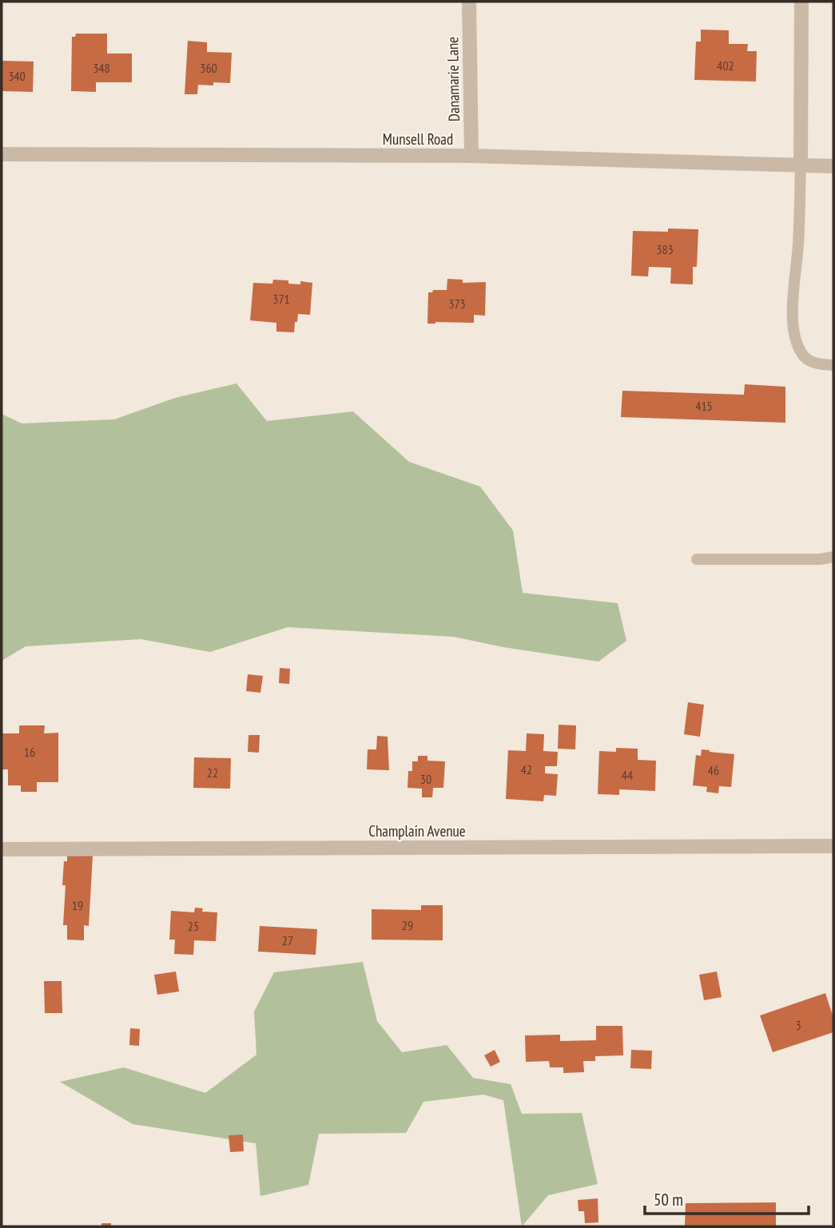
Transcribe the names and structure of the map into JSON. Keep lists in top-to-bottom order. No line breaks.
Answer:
{"streets":{"street":["Danamarie Lane","Munsell Road","Champlain Avenue"]},"crossings":[["Danamarie Lane","Munsell Road"]],"house_numbers":["402","348","360","340","383","371","373","415","16","42","46","22","44","30","19","29","25","27","3"],"scale_bar":"50 m"}
